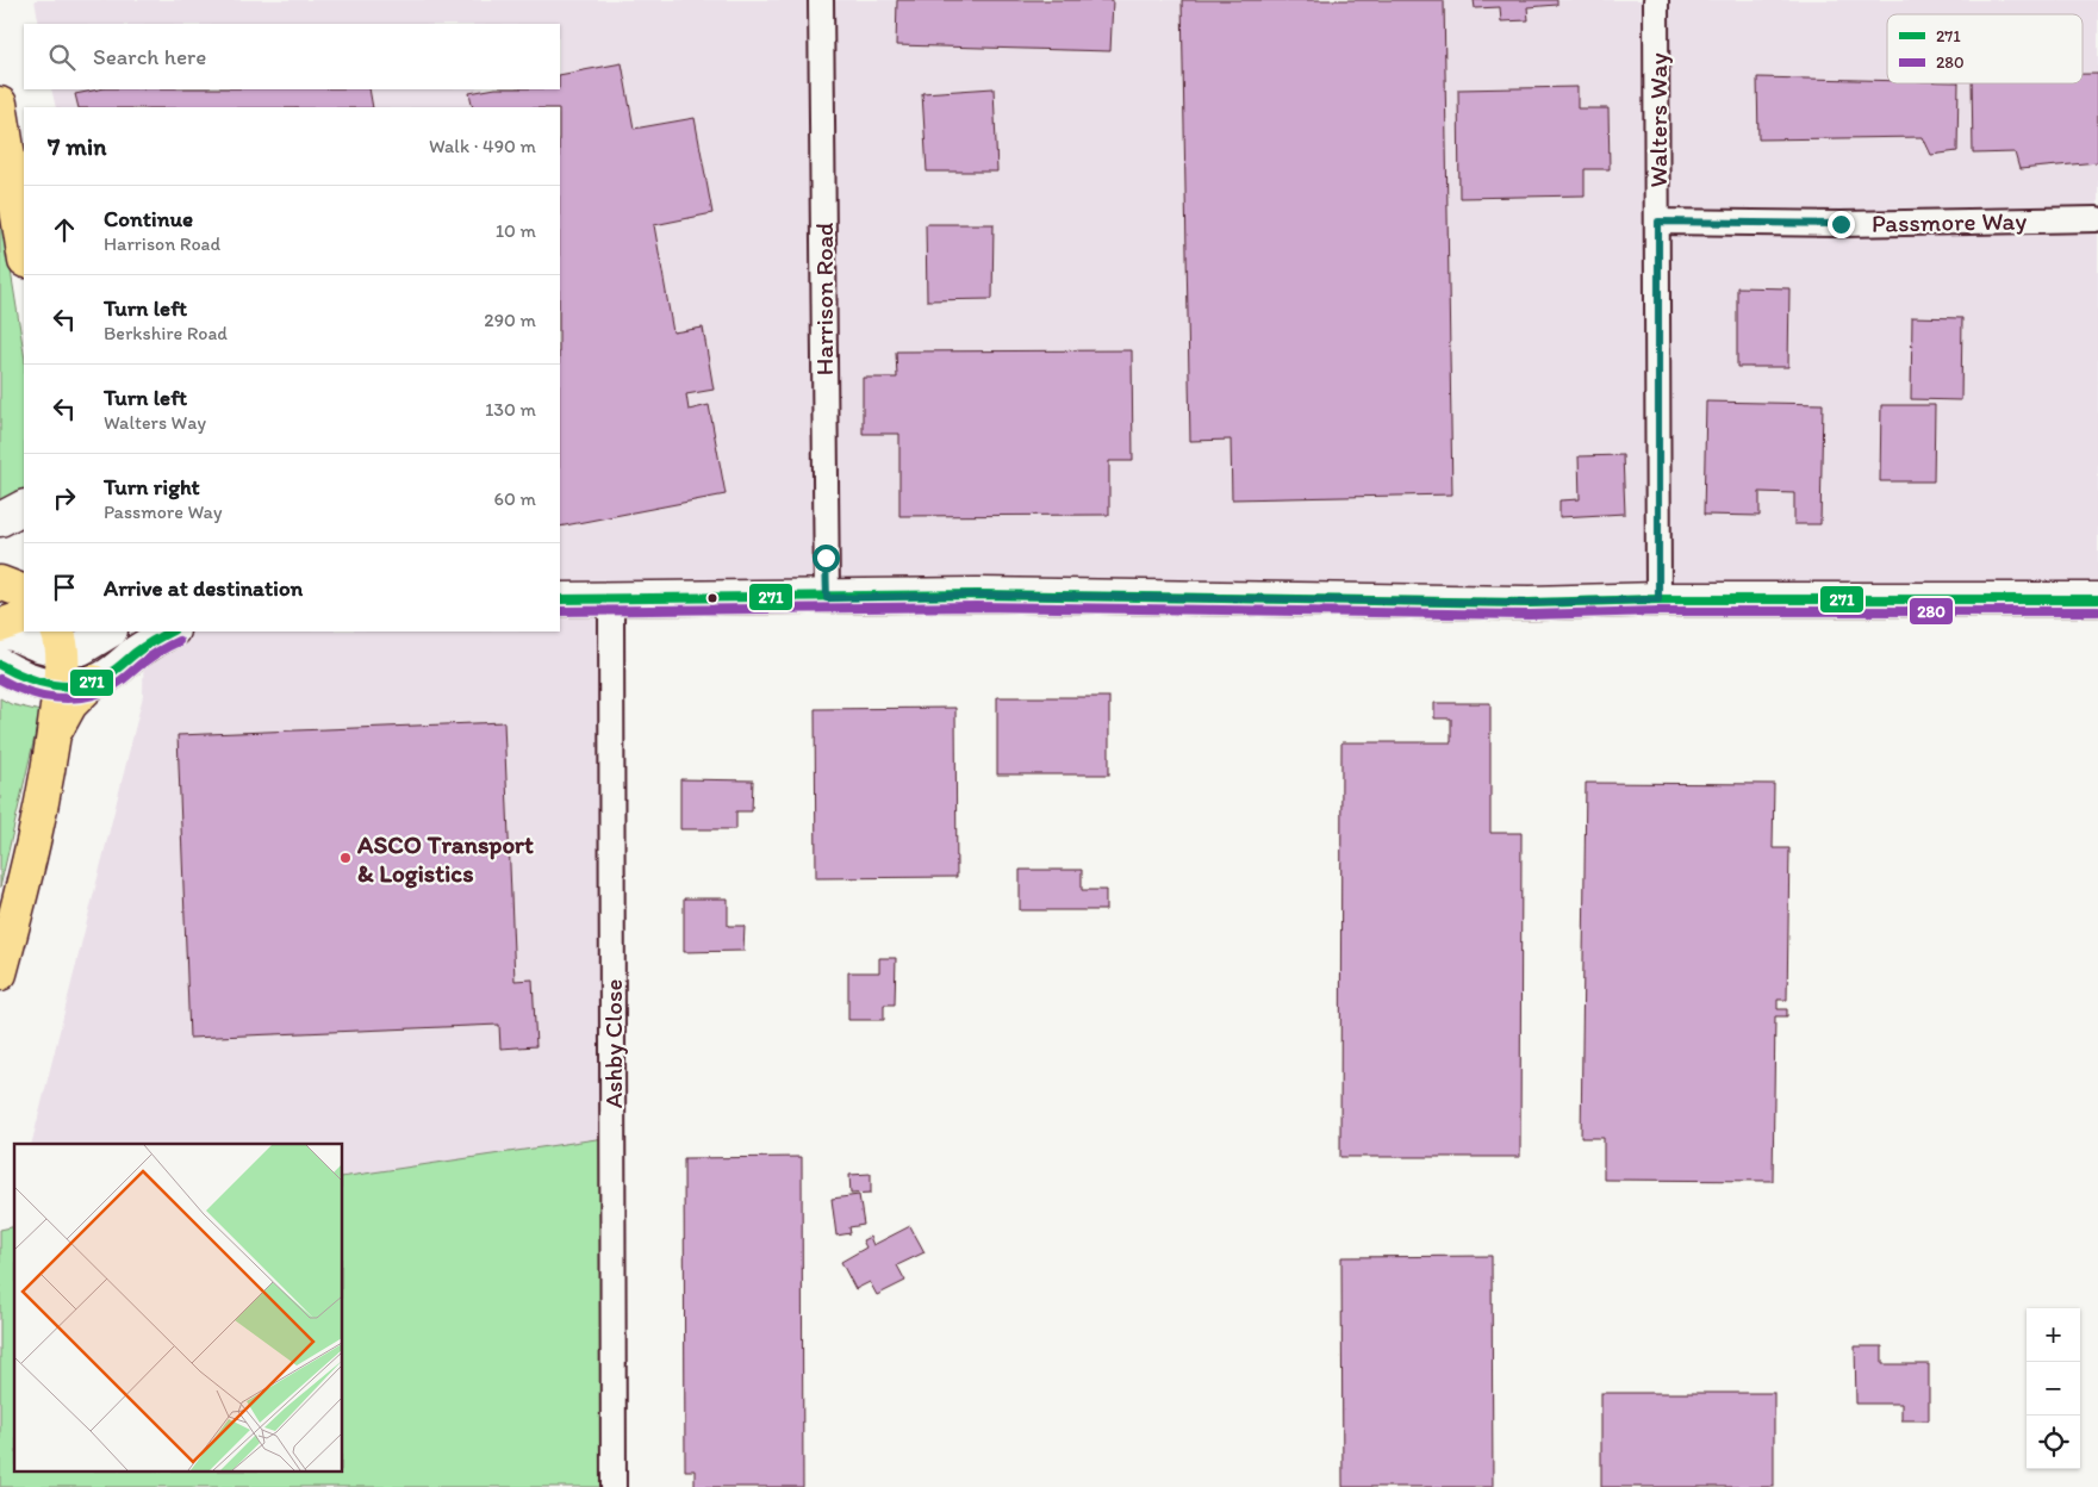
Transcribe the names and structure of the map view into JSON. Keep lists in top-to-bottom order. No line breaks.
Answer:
{"streets":{"street":["Walters Way","Passmore Way","Harrison Road","Ashby Close"]},"crossings":[["Walters Way","Passmore Way"]],"places":["ASCO Transport & Logistics"],"lines":["transit line 271","transit line 280"],"legend":["271","280"],"page":{"search":"Search here","heading":["7 min","Walk · 490 m"],"list":[["Continue","Harrison Road","10 m"],["Turn left","Berkshire Road","290 m"],["Turn left","Walters Way","130 m"],["Turn right","Passmore Way","60 m"],"Arrive at destination"],"map_buttons":["+","−"]}}
